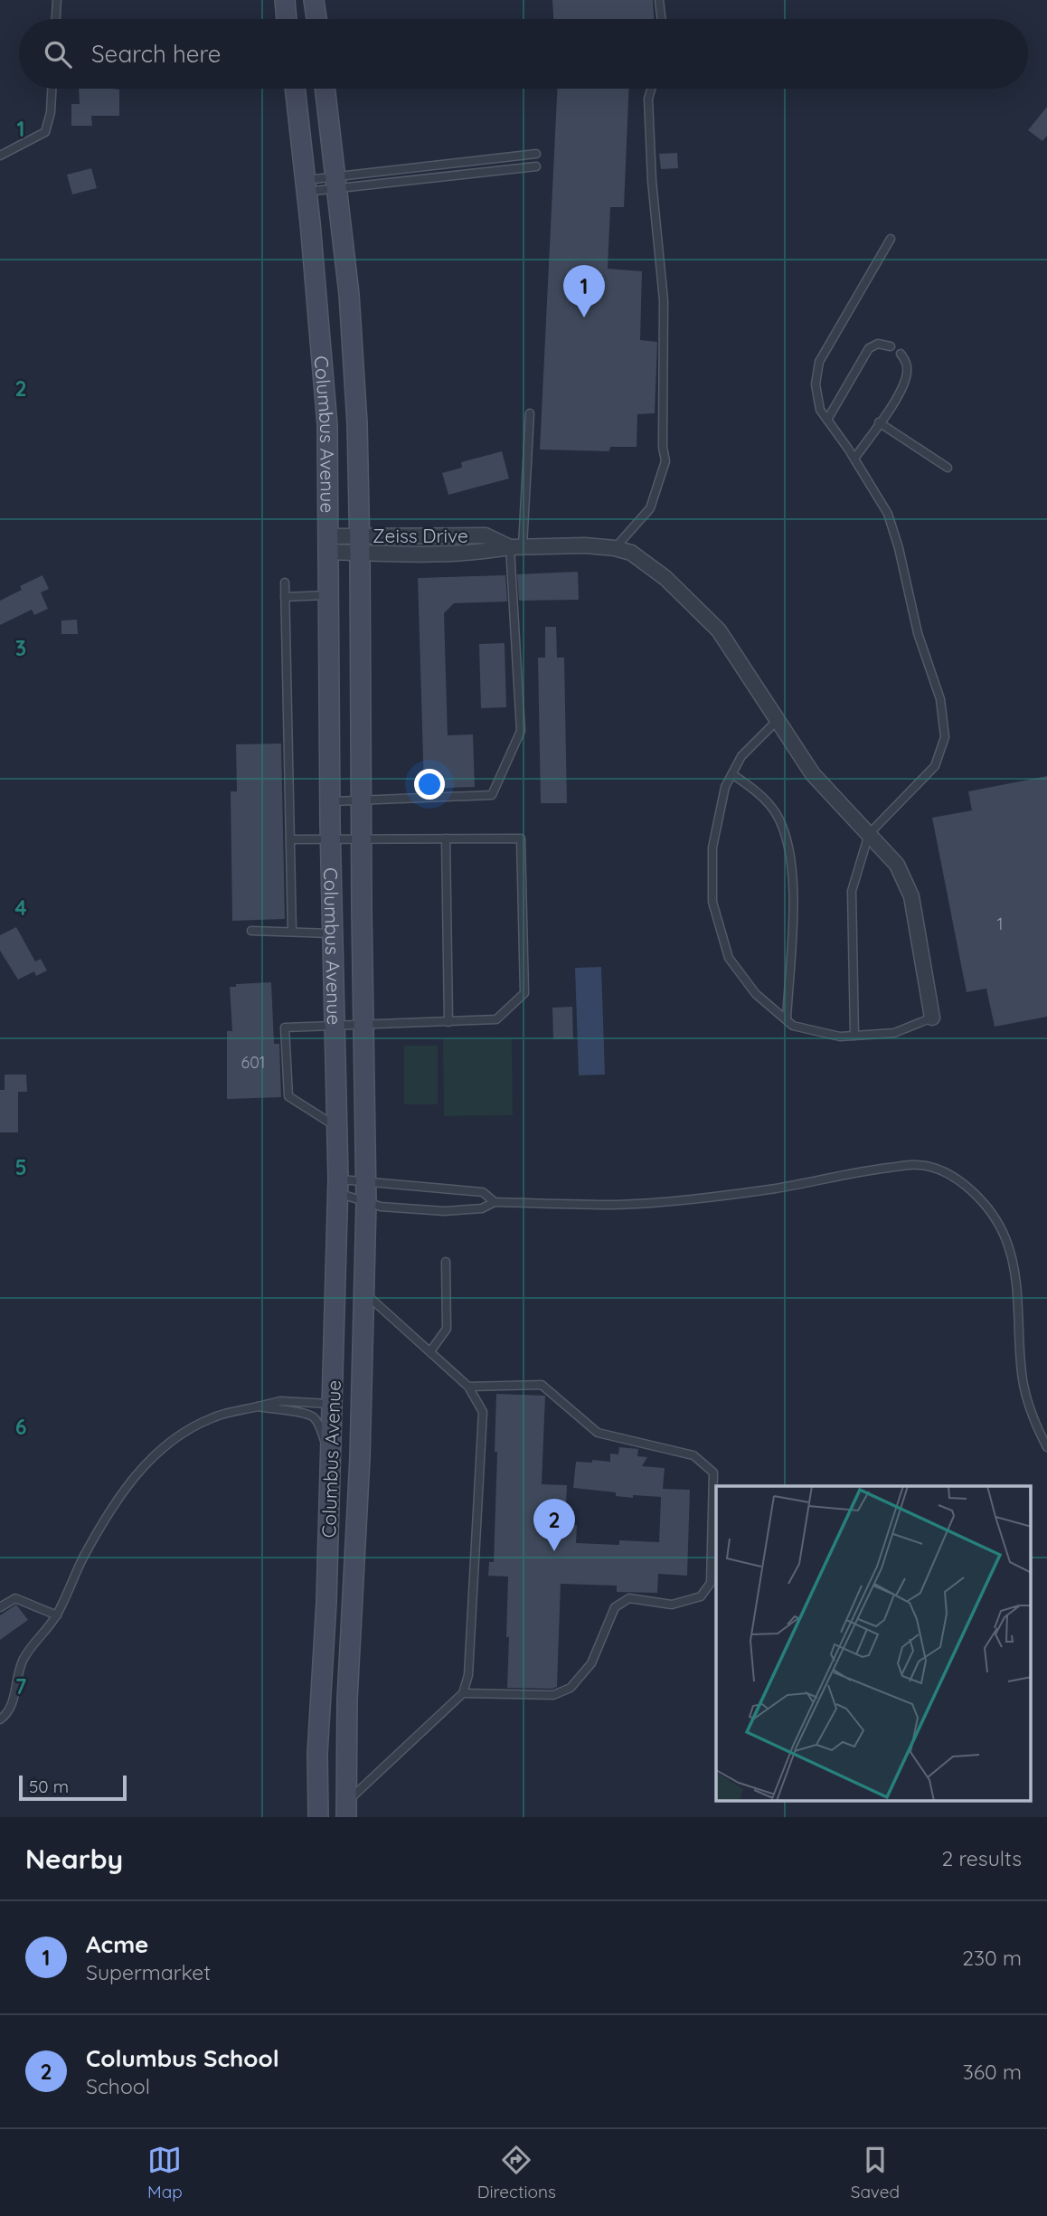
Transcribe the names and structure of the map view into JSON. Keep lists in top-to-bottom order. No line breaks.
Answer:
{"streets":{"street":["Columbus Avenue","Zeiss Drive"]},"crossings":[["Columbus Avenue","Zeiss Drive"]],"house_numbers":["1","601"],"scale_bar":"50 m","page":{"search":"Search here","pins":["1","2"],"scale":"50 m","heading":["Nearby","2 results"],"list":[{"mark":"1","name":"Acme","note":"Supermarket","value":"230 m"},{"mark":"2","name":"Columbus School","note":"School","value":"360 m"}],"nav":["Map","Directions","Saved"]},"grid":{"rows":["1","2","3","4","5","6","7"]}}
